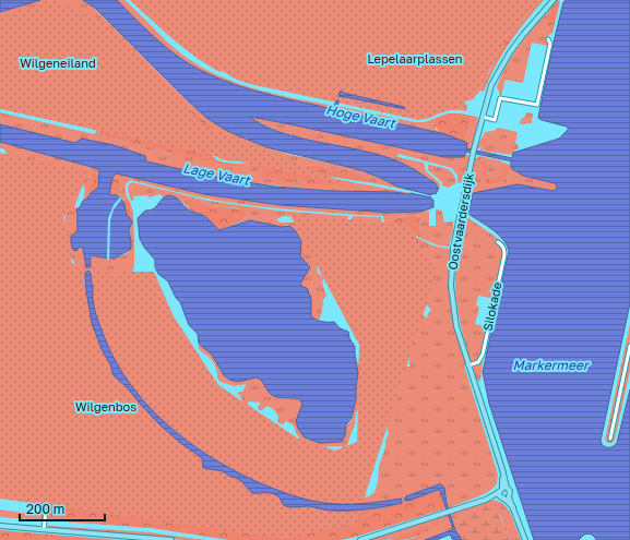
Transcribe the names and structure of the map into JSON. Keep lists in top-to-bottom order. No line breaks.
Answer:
{"streets":{"main road":["Oostvaardersdijk"],"street":["Silokade"]},"crossings":[["Oostvaardersdijk","Silokade"]],"water":["Hoge Vaart","Lage Vaart","Markermeer"],"parks":["Lepelaarplassen","Wilgeneiland","Wilgenbos"],"scale_bar":"200 m"}
